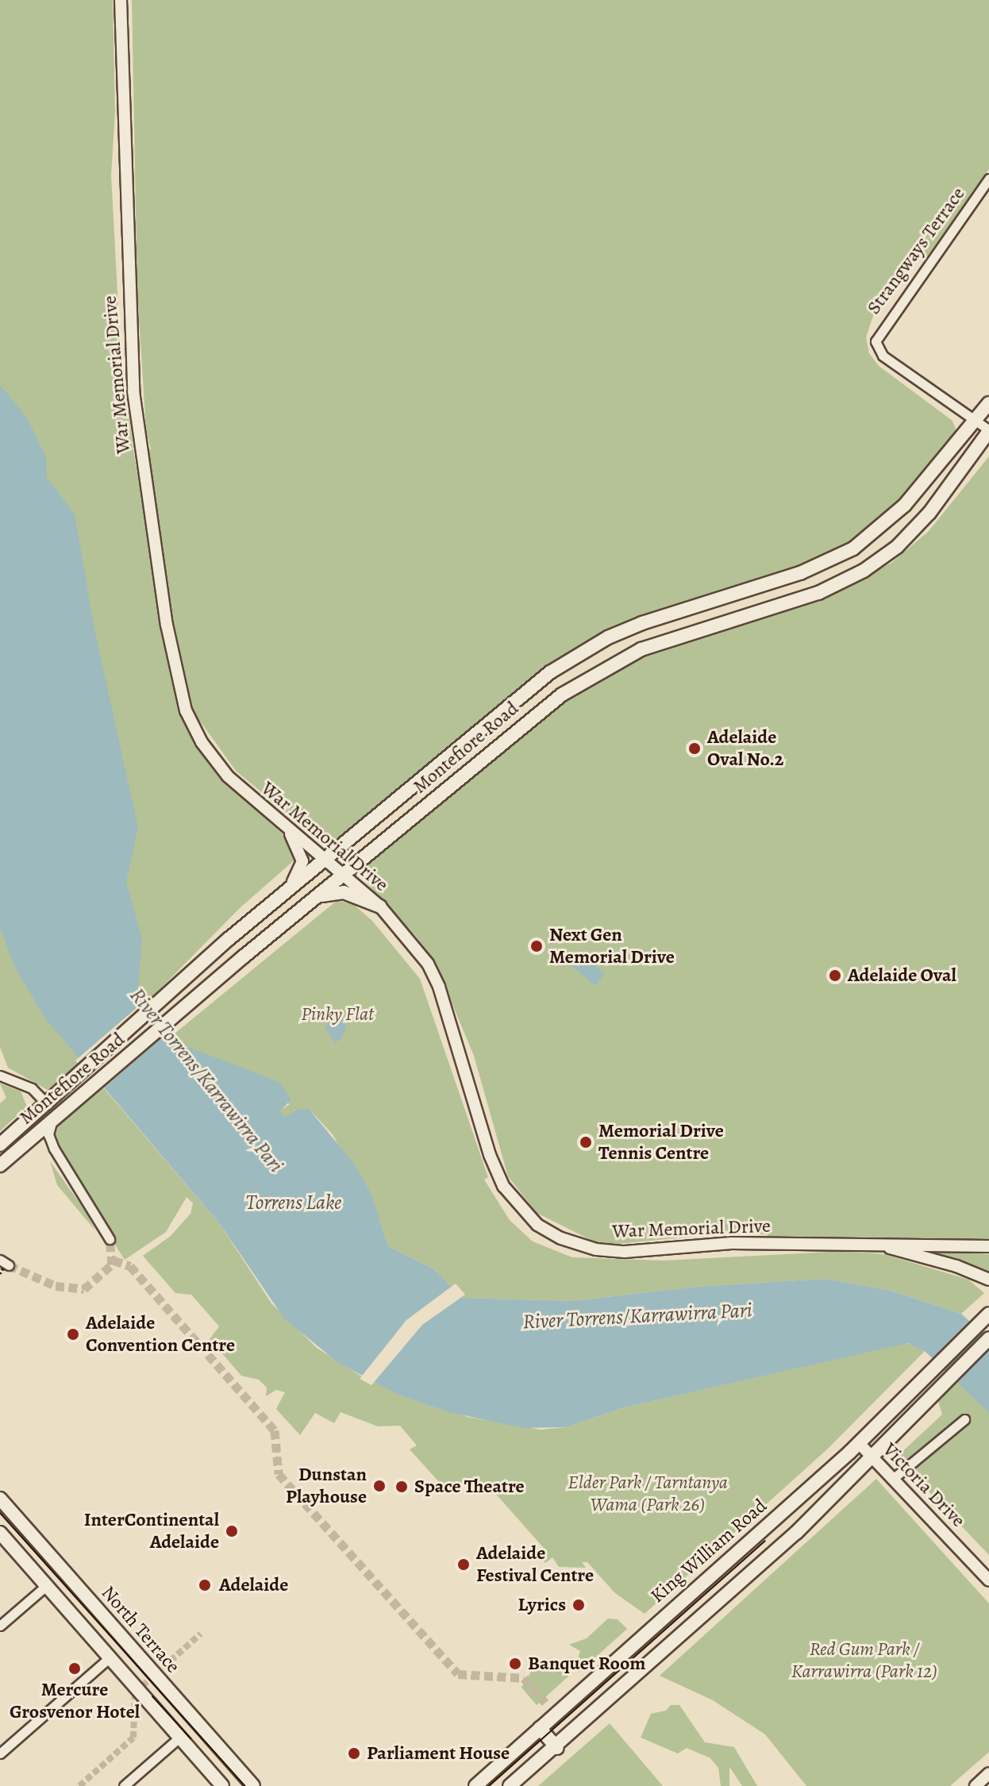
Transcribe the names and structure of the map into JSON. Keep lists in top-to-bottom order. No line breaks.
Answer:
{"streets":{"main road":["Montefiore Road","King William Road","North Terrace"],"street":["Strangways Terrace","War Memorial Drive","Victoria Drive"]},"crossings":[["Strangways Terrace","Montefiore Road"],["War Memorial Drive","Montefiore Road"],["Victoria Drive","King William Road"]],"water":["River Torrens/Karrawirra Pari","Torrens Lake"],"parks":["Pinky Flat","Elder Park / Tarntanya Wama (Park 26)","Red Gum Park / Karrawirra (Park 12)"],"places":["Adelaide Oval No.2","Next Gen Memorial Drive","Adelaide Oval","Memorial Drive Tennis Centre","Adelaide Convention Centre","Dunstan Playhouse","Space Theatre","InterContinental Adelaide","Adelaide Festival Centre","Adelaide","Lyrics","Banquet Room","Mercure Grosvenor Hotel","Parliament House"]}
